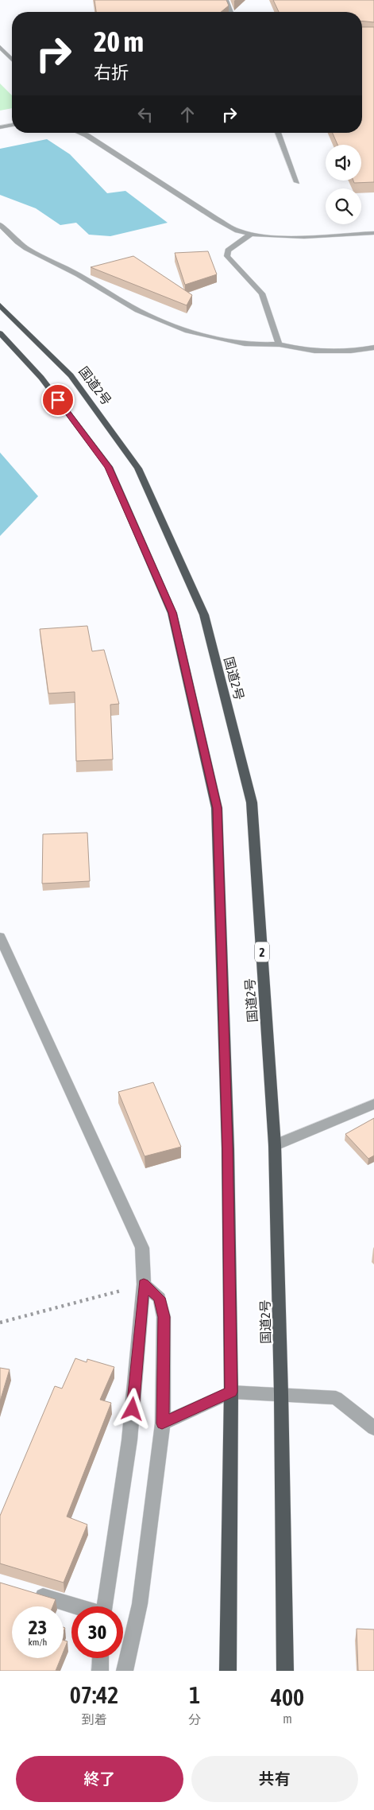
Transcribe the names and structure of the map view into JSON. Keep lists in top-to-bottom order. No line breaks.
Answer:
{"streets":{"highway":["国道2号","2"]},"page":{"turn":["20 m","右折"],"speed":"23 km/h","limit":"30","eta":["07:42","到着","1","分","400","m"],"buttons":["終了","共有"]}}
